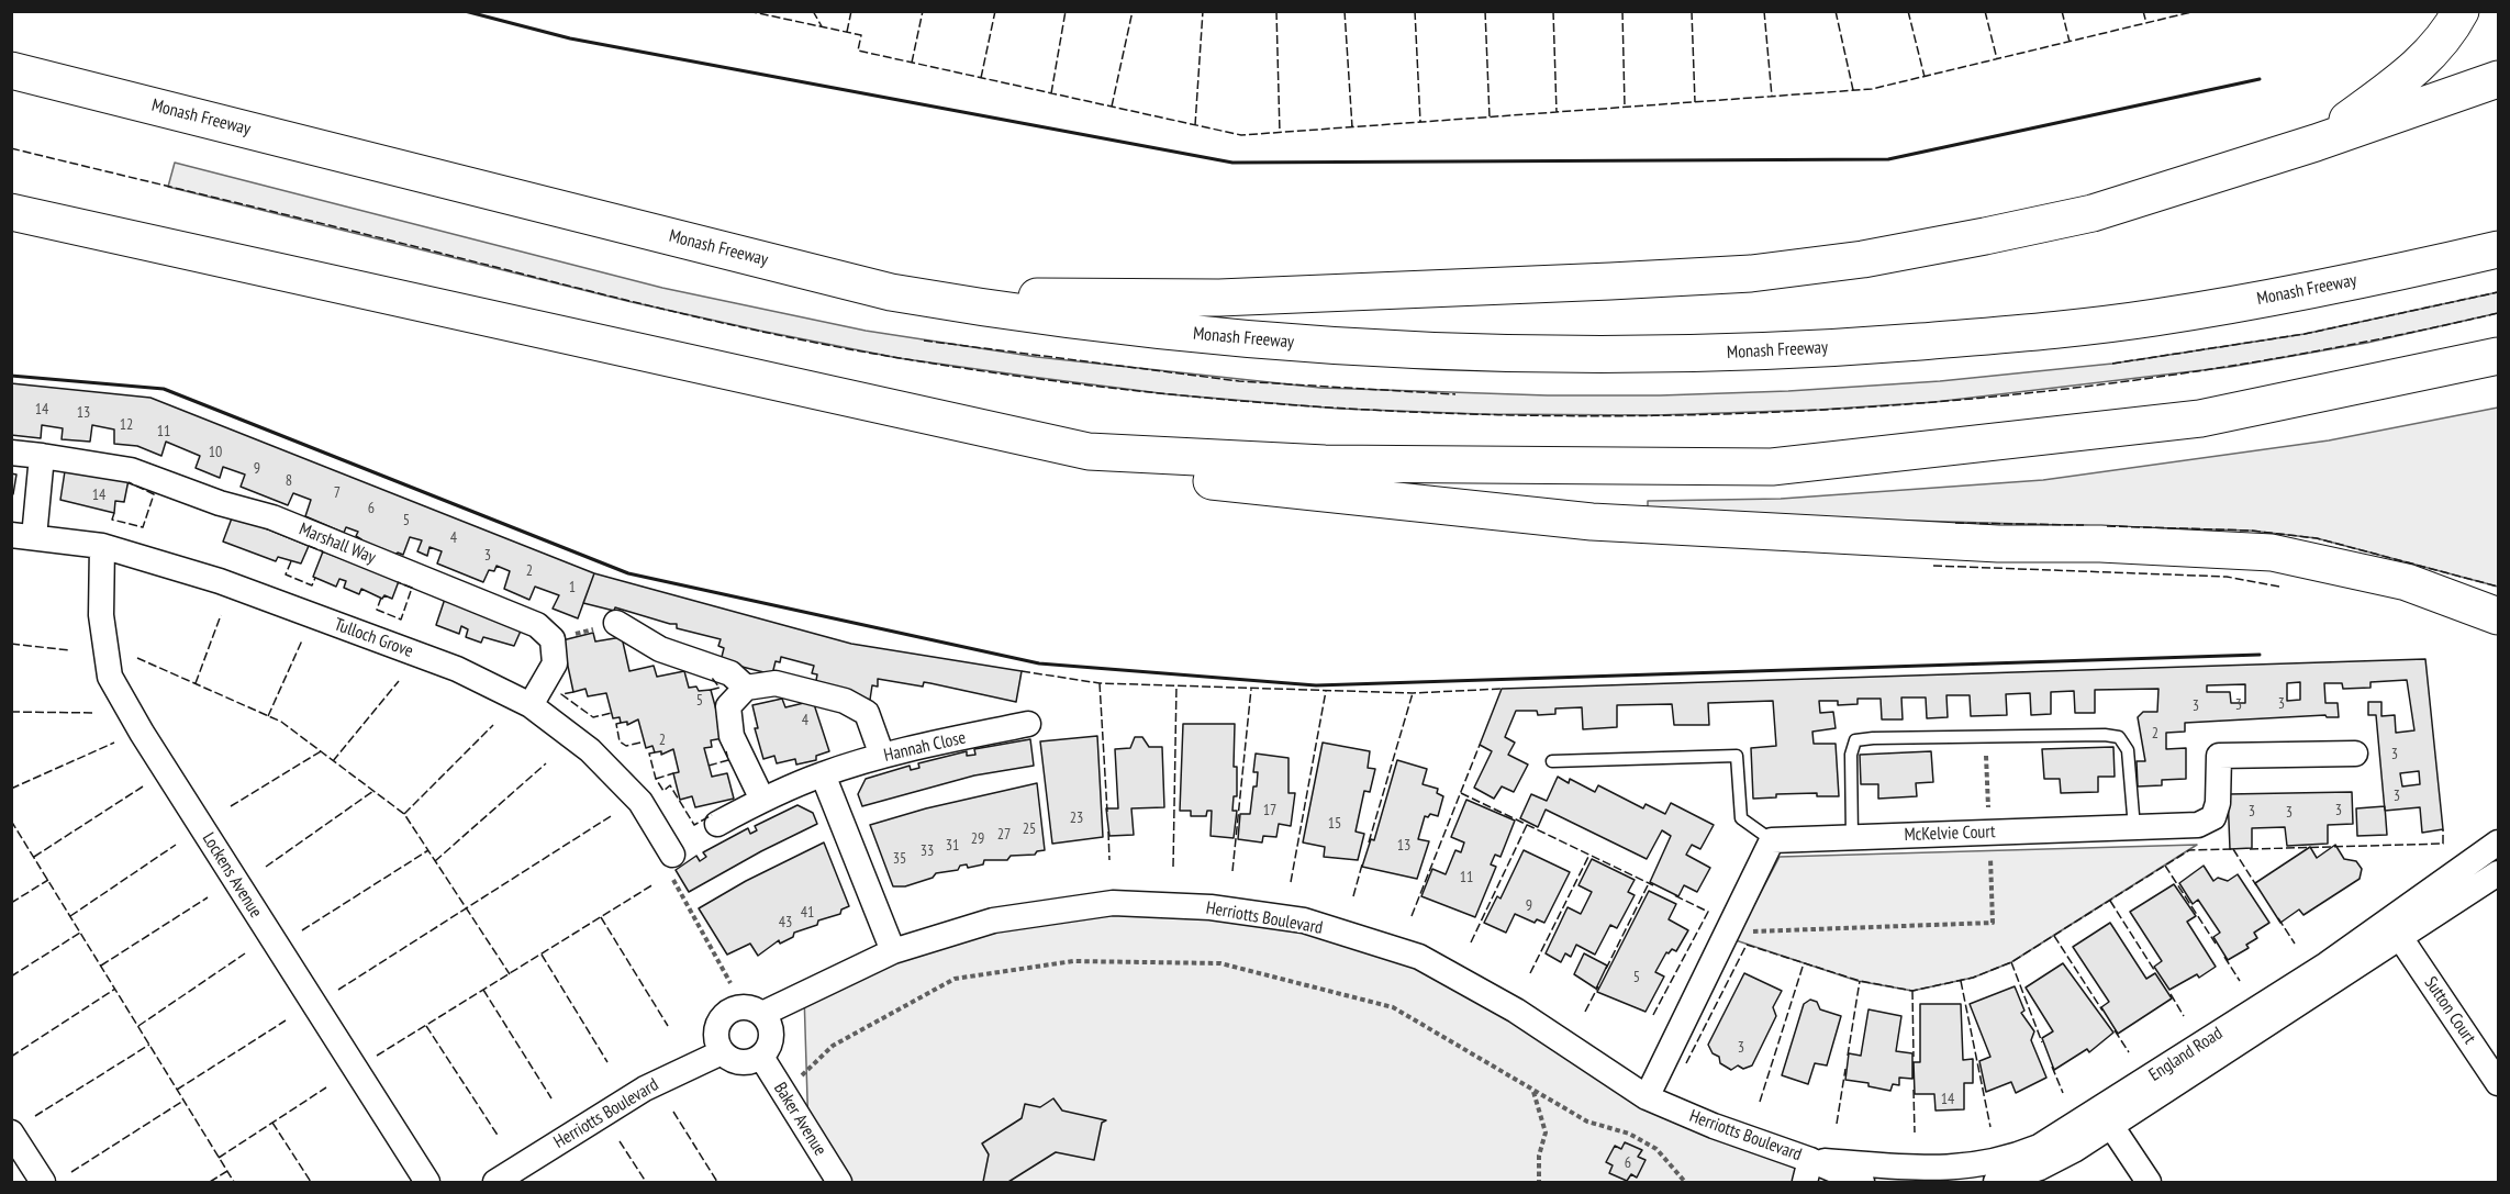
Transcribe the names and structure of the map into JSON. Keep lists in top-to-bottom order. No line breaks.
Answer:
{"streets":{"highway":["Monash Freeway"],"street":["Marshall Way","Tulloch Grove","Hannah Close","McKelvie Court","Lockens Avenue","Herriotts Boulevard","Sutton Court","England Road","Baker Avenue"]},"crossings":[["Tulloch Grove","Lockens Avenue"],["Herriotts Boulevard","England Road"],["Herriotts Boulevard","Baker Avenue"],["Sutton Court","England Road"]],"house_numbers":["14","13","12","11","10","9","8","7","14","6","5","4","3","2","1","5","3","3","3","4","2","2","3","3","17","3","3","3","23","15","25","27","29","31","13","33","35","11","9","41","43","5","3","14","6"]}
